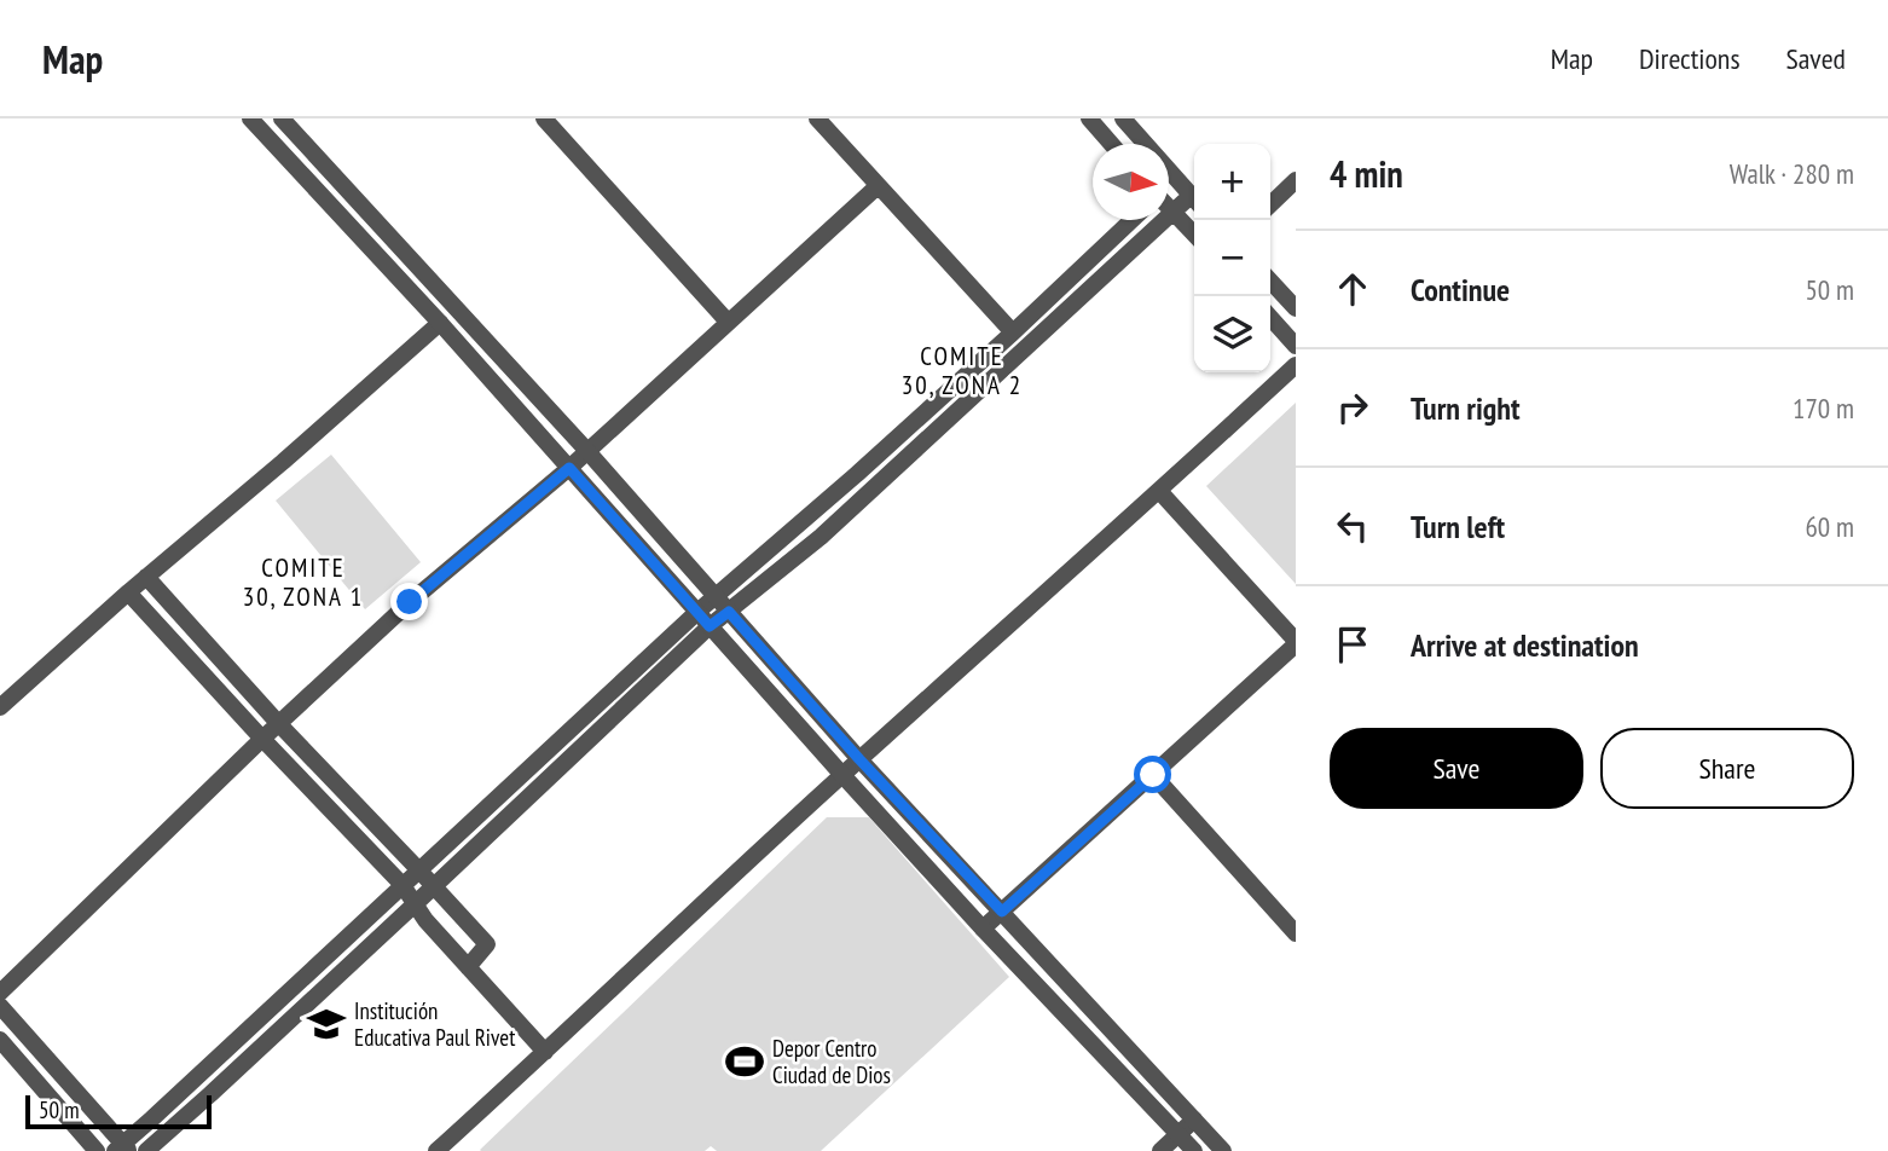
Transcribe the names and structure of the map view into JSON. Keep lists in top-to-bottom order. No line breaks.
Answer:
{"districts":["COMITE 30, ZONA 2","COMITE 30, ZONA 1"],"places":{"school or university":["Institución Educativa Paul Rivet"],"sports":["Depor Centro Ciudad de Dios"]},"scale_bar":"50 m","north":"right","page":{"header":"Map","nav":["Map","Directions","Saved"],"heading":["4 min","Walk · 280 m"],"map_buttons":["+","−"],"list":[["Continue","50 m"],["Turn right","170 m"],["Turn left","60 m"],"Arrive at destination"],"buttons":["Save","Share"],"scale":"50 m"}}
